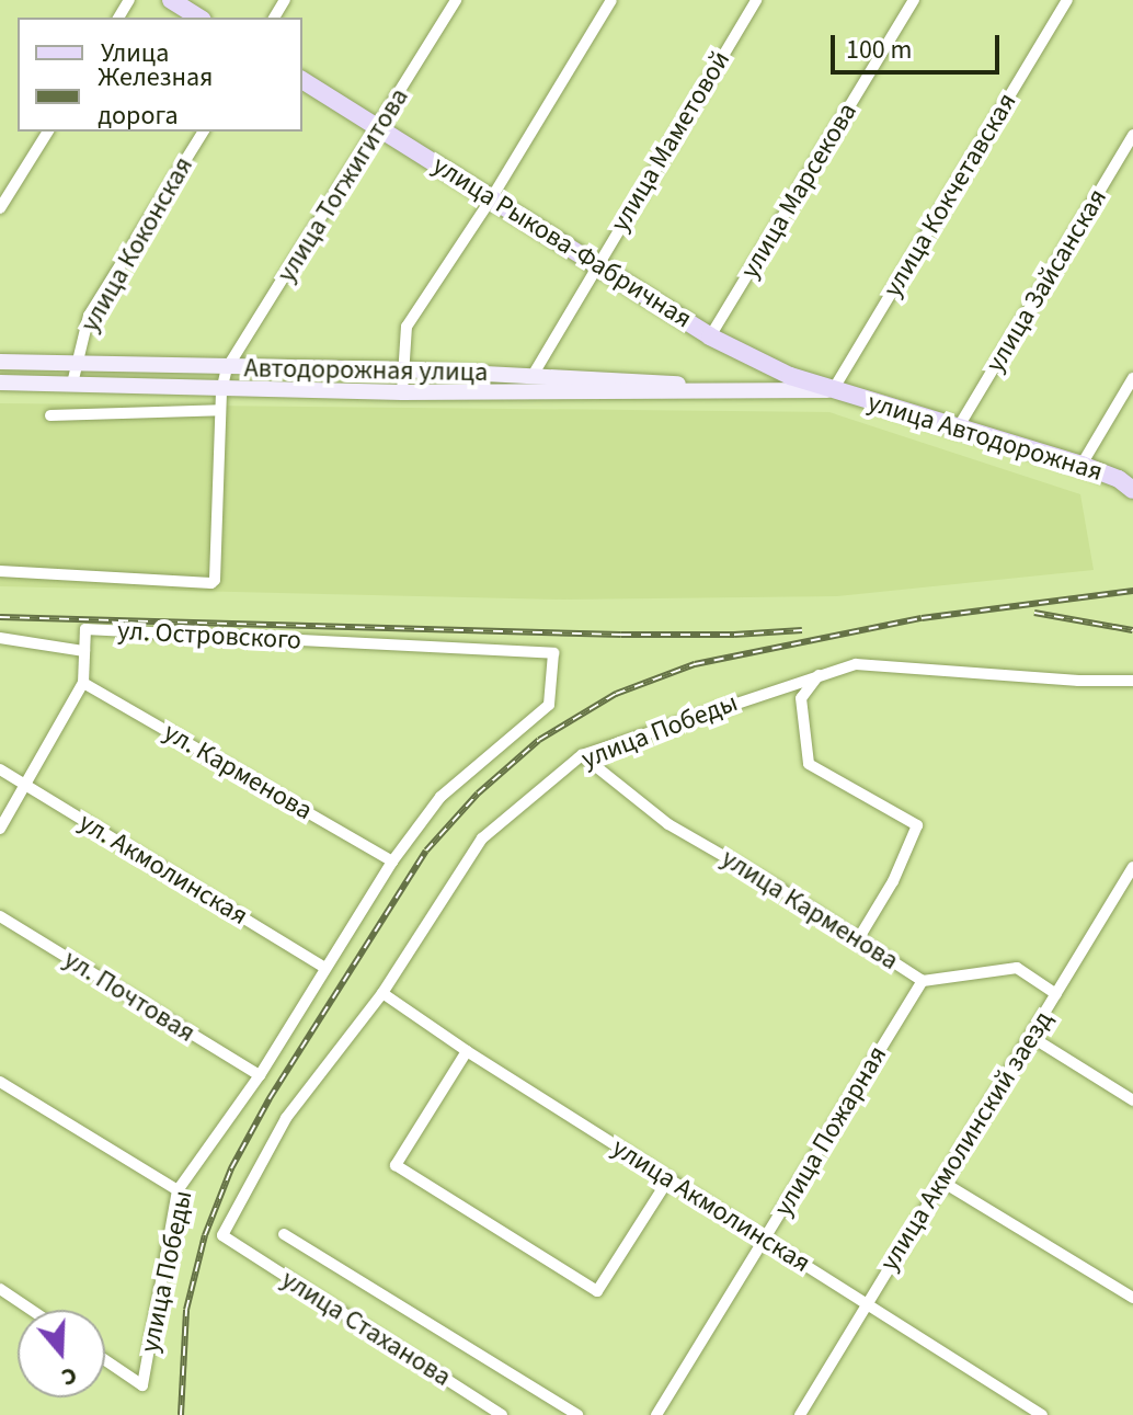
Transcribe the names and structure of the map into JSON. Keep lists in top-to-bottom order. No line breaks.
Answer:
{"streets":{"main road":["улица Рыкова-Фабричная","Автодорожная улица","улица Автодорожная"],"street":["улица Маметовой","улица Тогжигитова","улица Марсекова","улица Кокчетавская","улица Коконская","улица Зайсанская","ул. Островского","улица Победы","ул. Карменова","ул. Акмолинская","улица Карменова","ул. Почтовая","улица Пожарная","улица Акмолинский заезд","улица Акмолинская","улица Стаханова"]},"crossings":[["улица Маметовой","улица Рыкова-Фабричная"],["улица Маметовой","Автодорожная улица"],["улица Тогжигитова","улица Рыкова-Фабричная"],["улица Тогжигитова","Автодорожная улица"],["улица Марсекова","улица Рыкова-Фабричная"],["улица Кокчетавская","улица Рыкова-Фабричная"],["улица Кокчетавская","Автодорожная улица"],["улица Кокчетавская","улица Автодорожная"],["улица Рыкова-Фабричная","Автодорожная улица"],["улица Рыкова-Фабричная","улица Автодорожная"],["улица Коконская","Автодорожная улица"],["улица Зайсанская","улица Автодорожная"],["Автодорожная улица","улица Автодорожная"],["ул. Островского","улица Победы"],["ул. Островского","ул. Карменова"],["ул. Островского","ул. Акмолинская"],["улица Победы","ул. Карменова"],["улица Победы","ул. Акмолинская"],["улица Победы","улица Карменова"],["улица Победы","ул. Почтовая"],["улица Победы","улица Акмолинская"],["улица Победы","улица Стаханова"],["улица Карменова","улица Пожарная"],["улица Карменова","улица Акмолинский заезд"],["улица Пожарная","улица Акмолинская"],["улица Акмолинский заезд","улица Акмолинская"]],"legend":["Улица","Железная дорога"],"scale_bar":"100 m","north":"bottom"}
